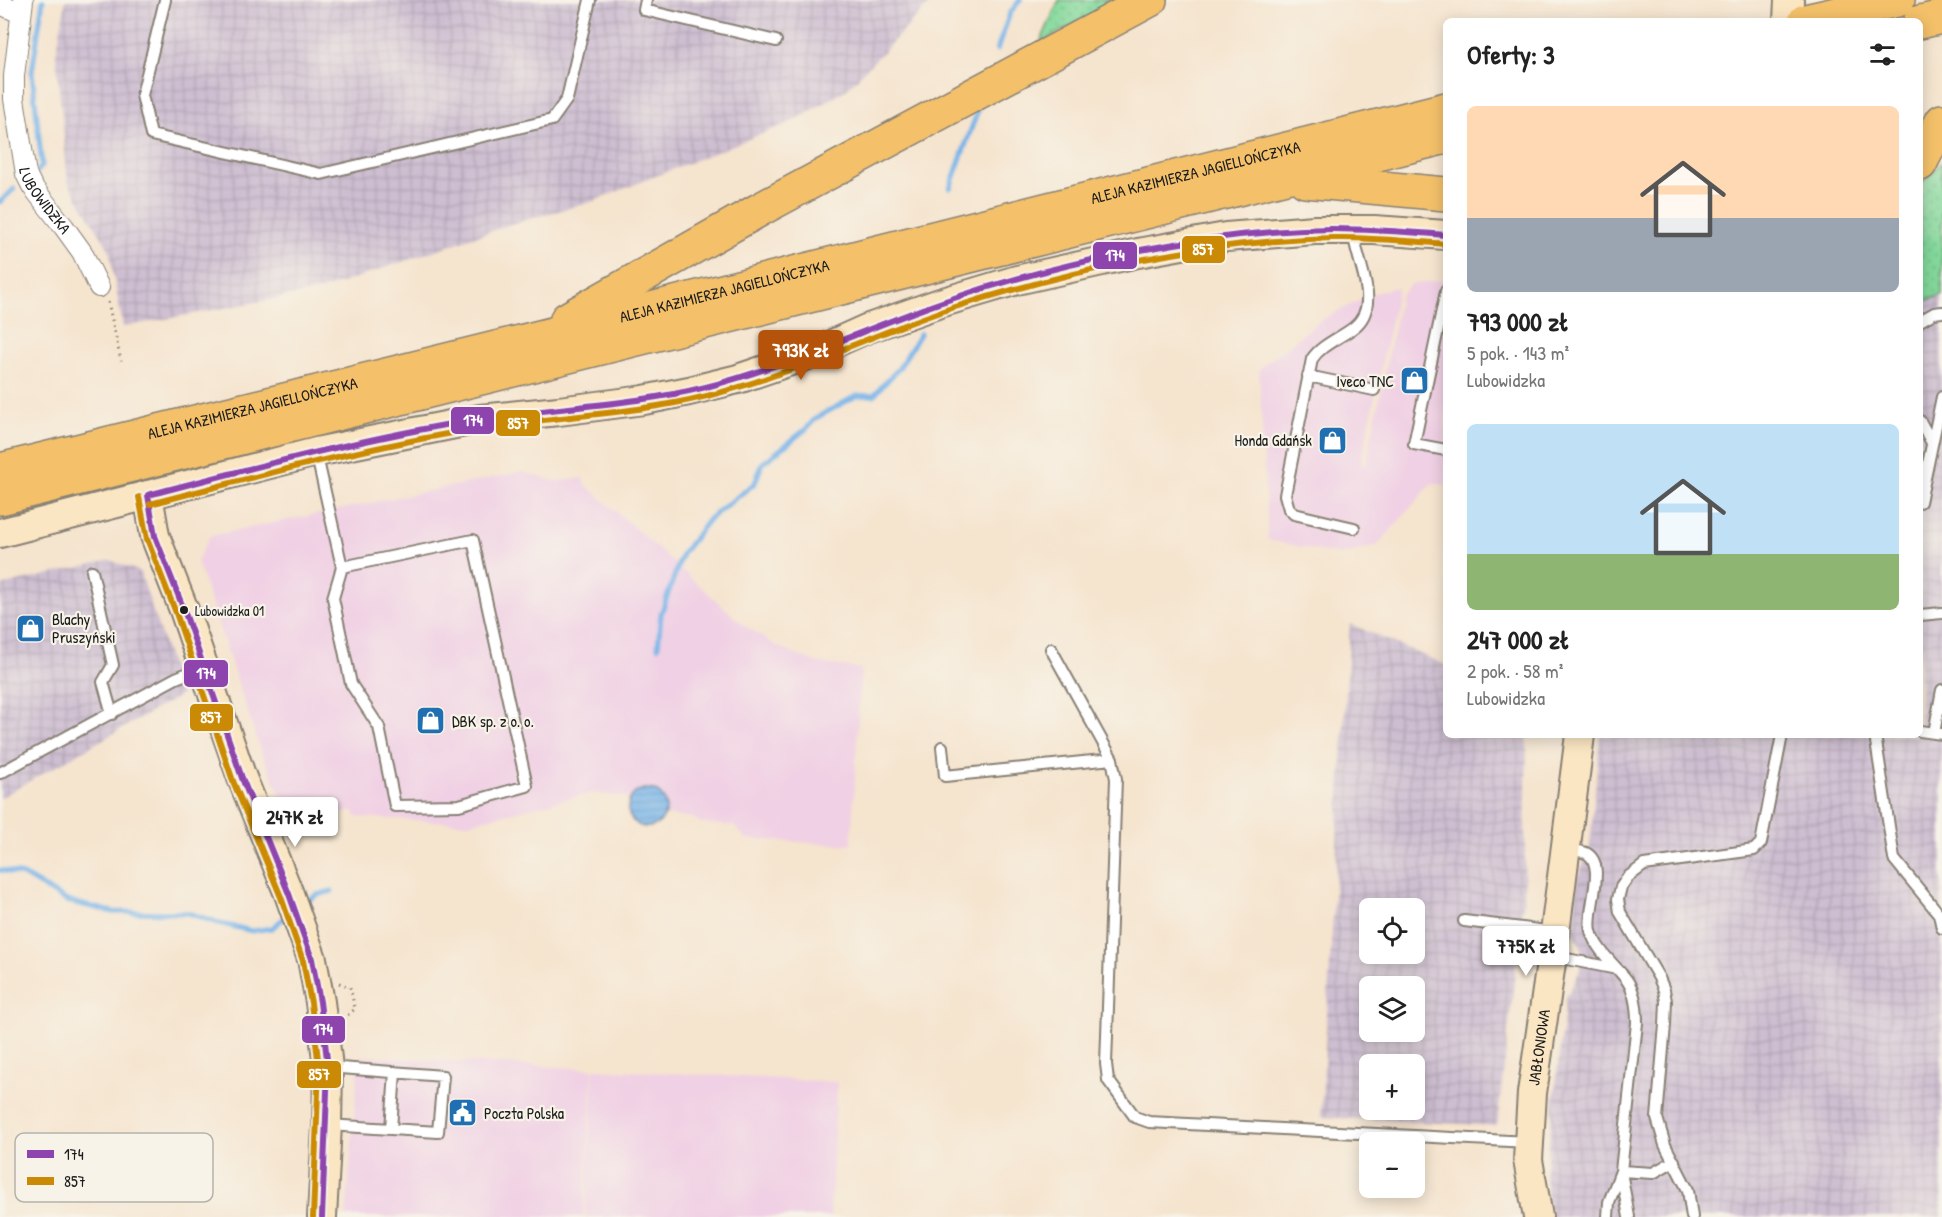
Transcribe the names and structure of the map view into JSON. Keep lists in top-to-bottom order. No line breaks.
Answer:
{"streets":{"highway":["ALEJA KAZIMIERZA JAGIELLOŃCZYKA"],"street":["LUBOWIDZKA","JABŁONIOWA"]},"places":{"shop":["Iveco TNC","Honda Gdańsk","Blachy Pruszyński","DBK sp. z o. o."],"other":["Lubowidzka 01"],"public building":["Poczta Polska"]},"lines":["transit line 174","transit line 857"],"legend":["174","857"],"page":{"heading":"Oferty: 3","list":[{"name":"793 000 zł","note":"5 pok. · 143 m² · Lubowidzka"},{"name":"247 000 zł","note":"2 pok. · 58 m² · Lubowidzka"}],"price":["793K zł","247K zł","775K zł"],"map_buttons":["+","−"]}}
